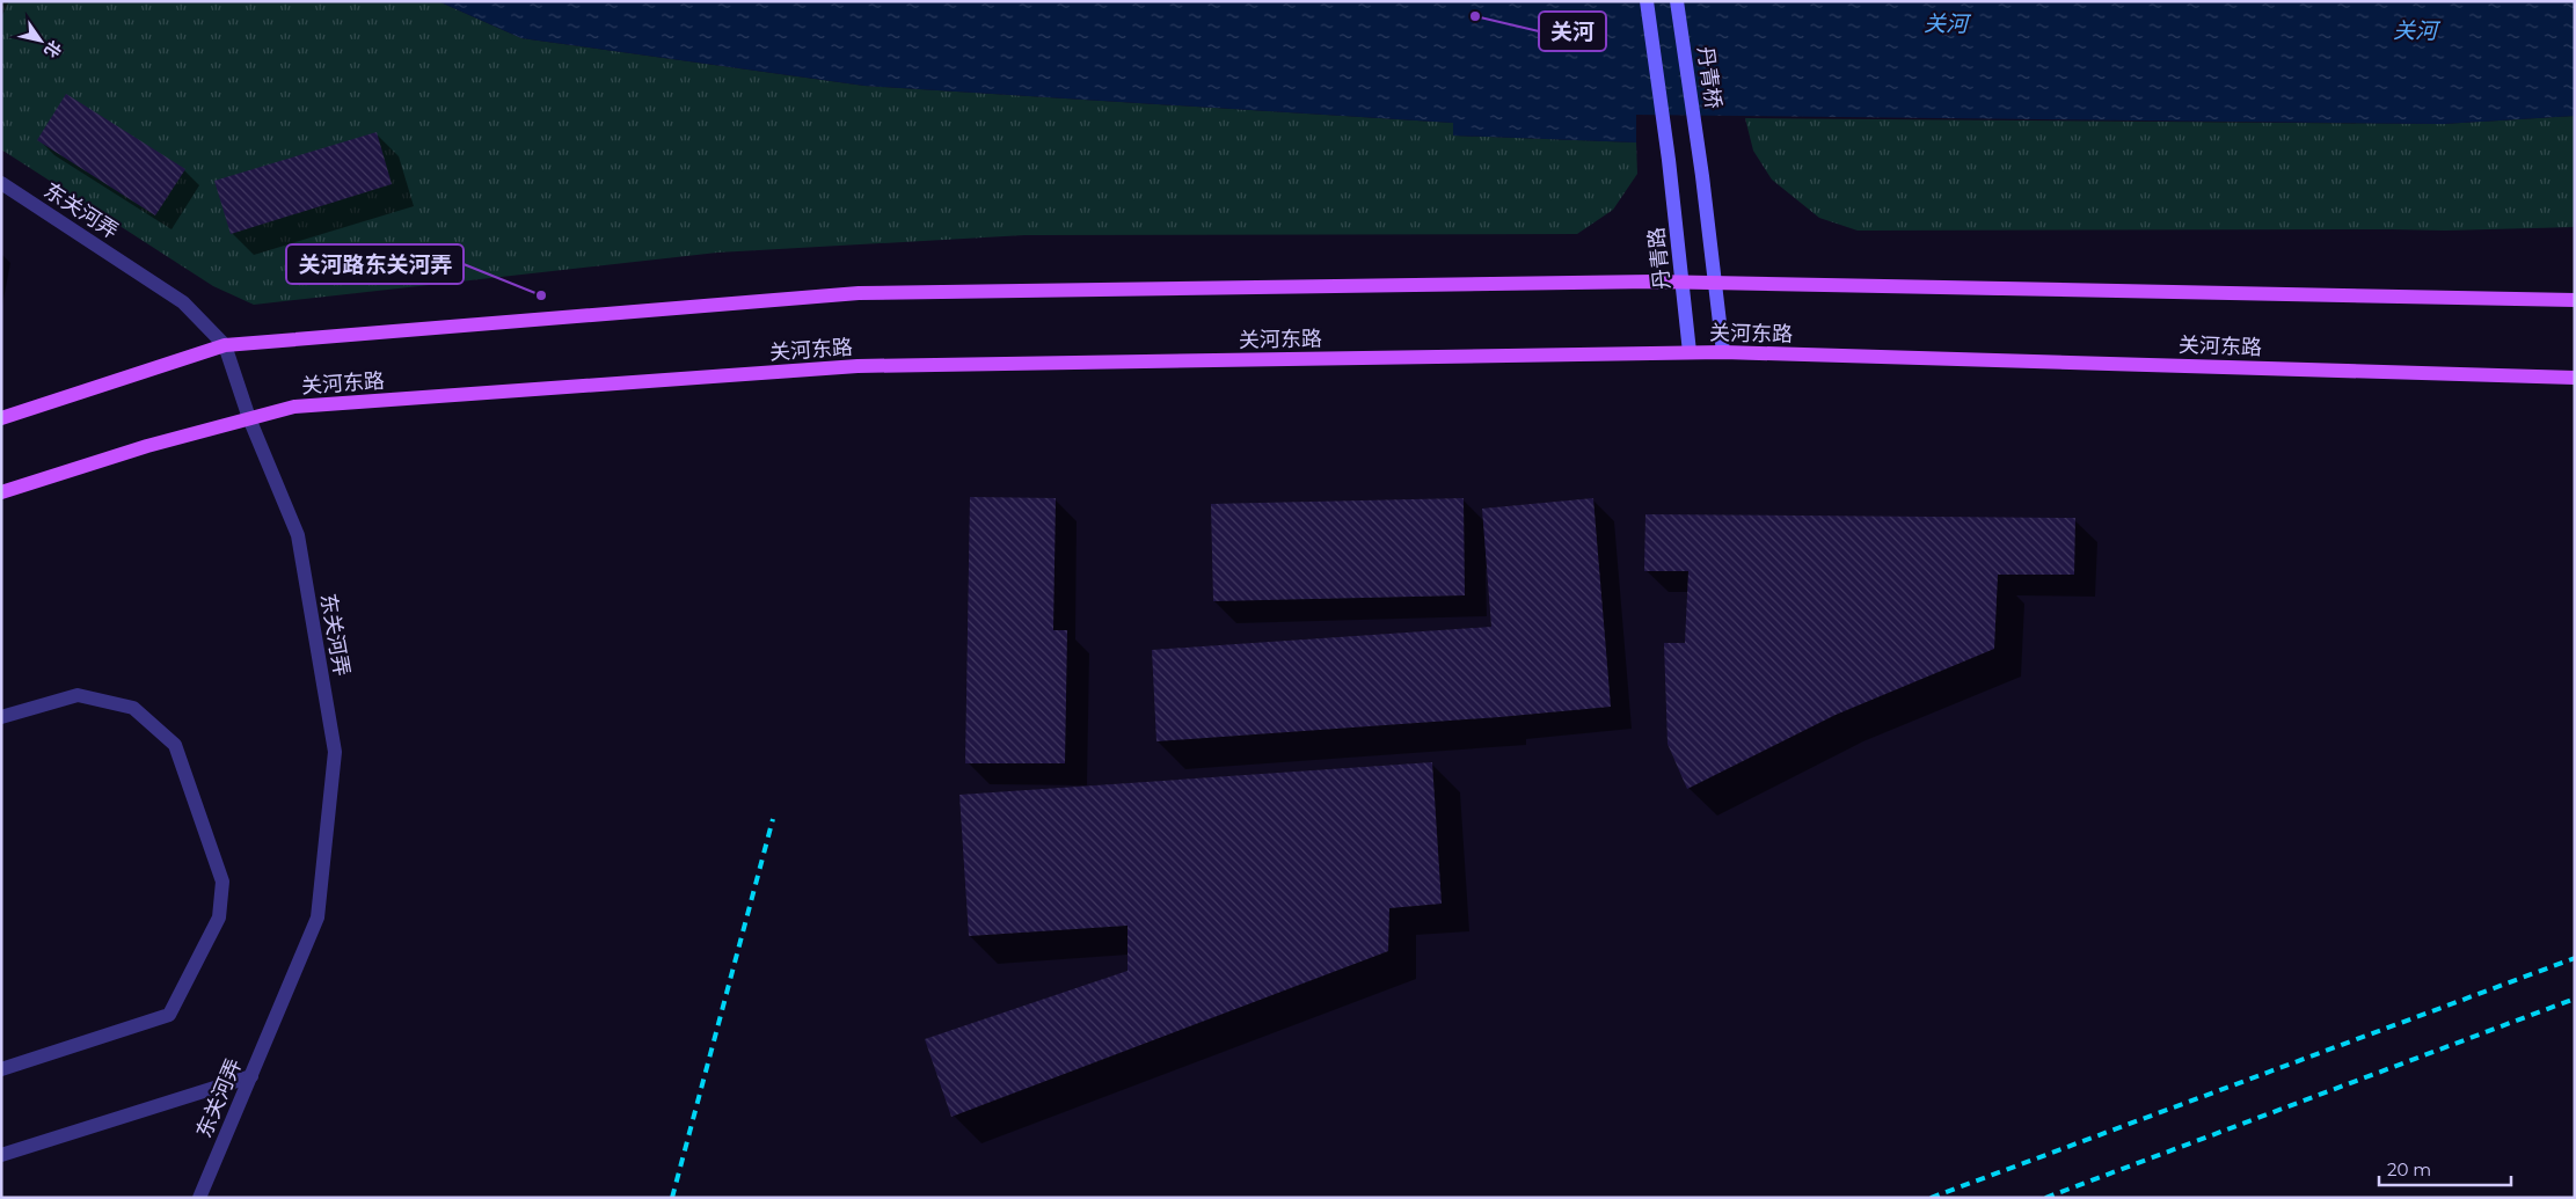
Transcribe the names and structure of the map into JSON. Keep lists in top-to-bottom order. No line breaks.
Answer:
{"streets":{"main road":["关河东路"],"street":["丹青桥","东关河弄","丹青路"]},"crossings":[["东关河弄","关河东路"],["丹青路","关河东路"]],"water":["关河"],"places":["关河","关河路东关河弄"],"scale_bar":"20 m","north":"bottom right"}
